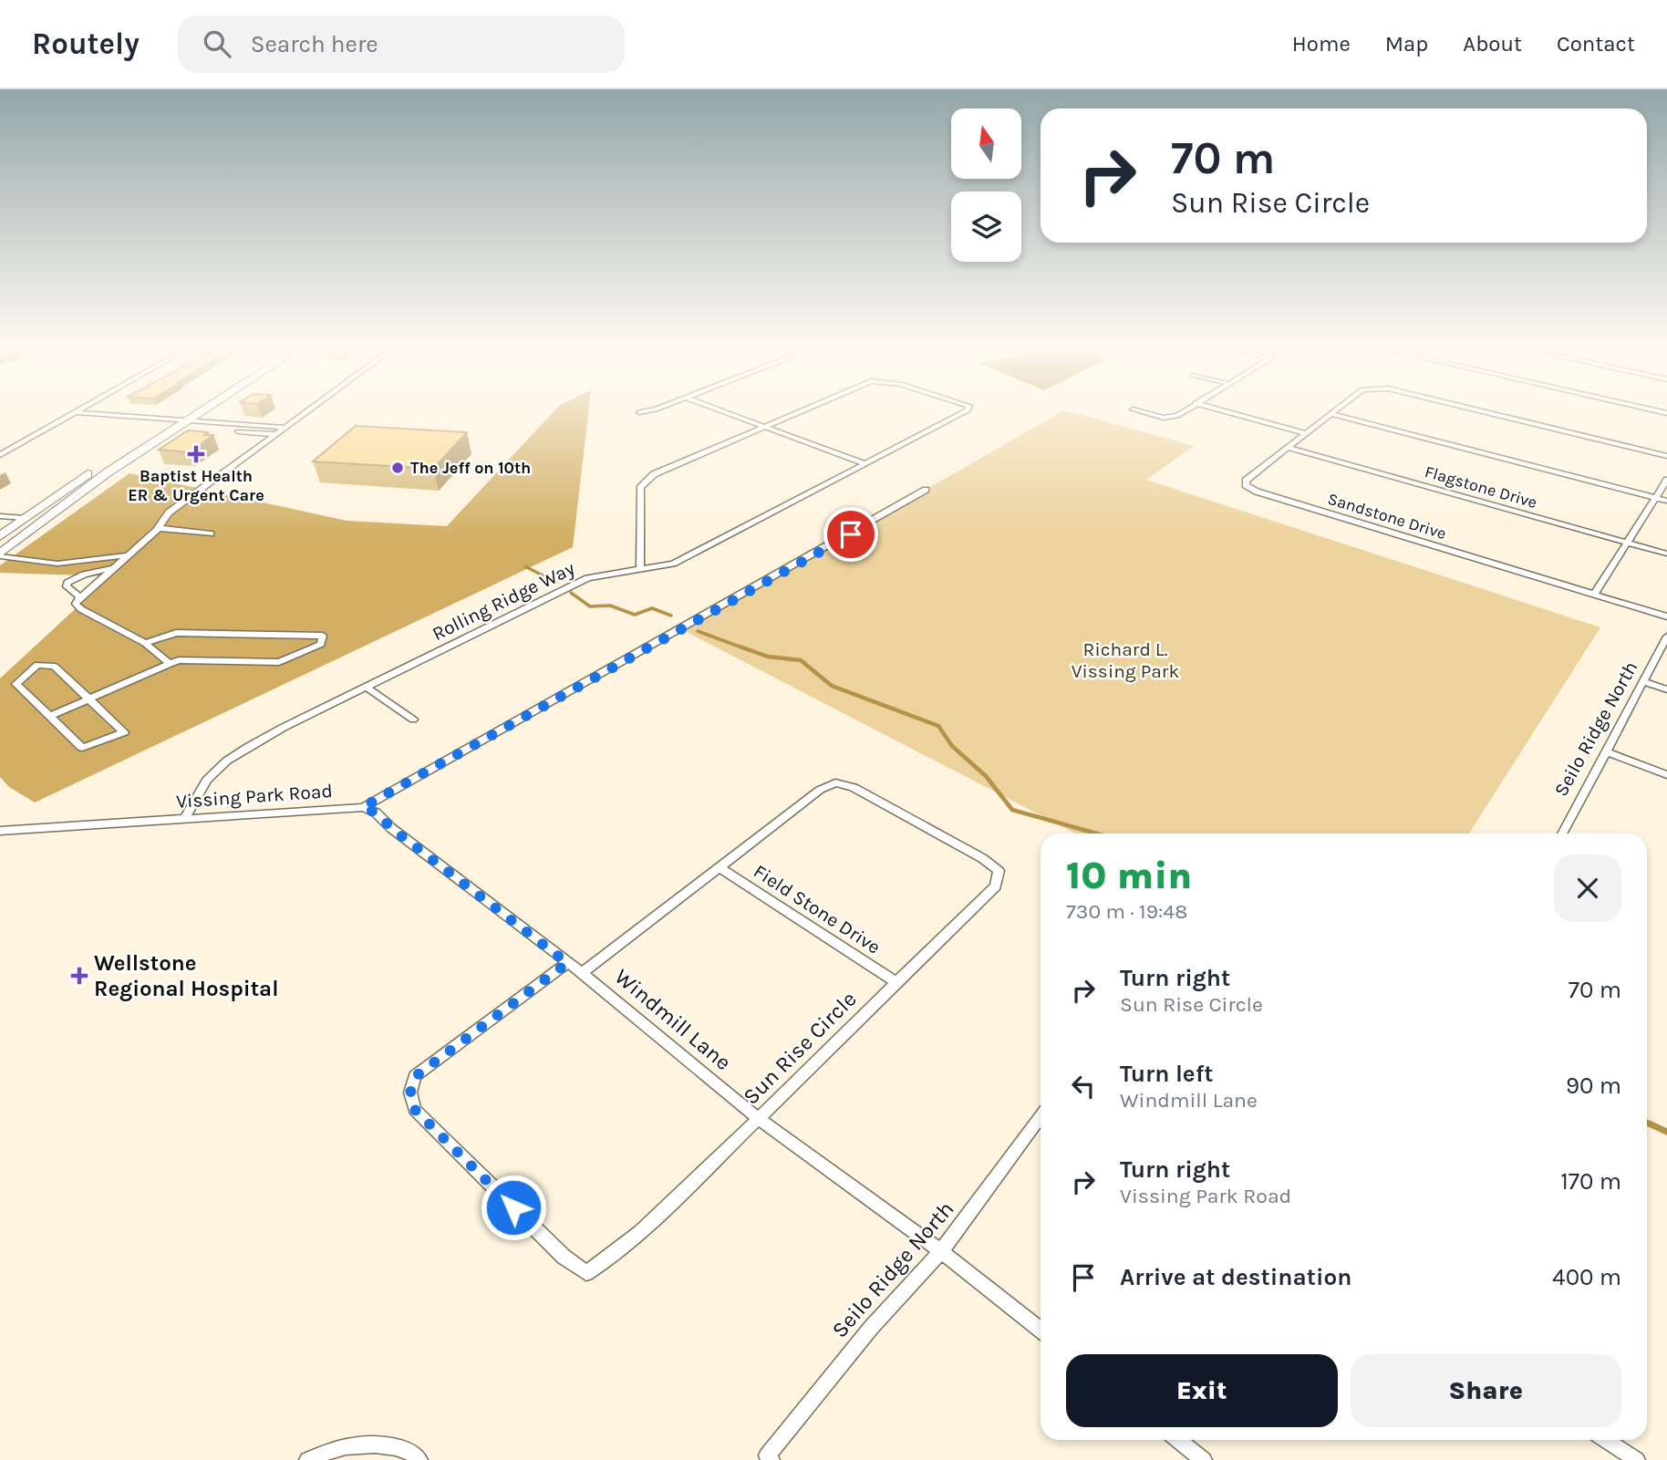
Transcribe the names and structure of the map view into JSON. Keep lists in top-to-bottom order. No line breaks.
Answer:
{"streets":{"street":["Flagstone Drive","Sandstone Drive","Rolling Ridge Way","Seilo Ridge North","Vissing Park Road","Field Stone Drive","Windmill Lane","Sun Rise Circle"]},"crossings":[["Flagstone Drive","Sandstone Drive"],["Rolling Ridge Way","Vissing Park Road"],["Seilo Ridge North","Windmill Lane"],["Vissing Park Road","Windmill Lane"],["Field Stone Drive","Sun Rise Circle"],["Windmill Lane","Sun Rise Circle"]],"parks":["Richard L. Vissing Park"],"places":{"health":["Baptist Health ER & Urgent Care","Wellstone Regional Hospital"],"other":["The Jeff on 10th"]},"north":"top","page":{"header":"Routely","search":"Search here","nav":["Home","Map","About","Contact"],"turn":["70 m","Sun Rise Circle"],"heading":["10 min","730 m · 19:48"],"list":[{"name":"Turn right","note":"Sun Rise Circle","value":"70 m"},{"name":"Turn left","note":"Windmill Lane","value":"90 m"},{"name":"Turn right","note":"Vissing Park Road","value":"170 m"},{"name":"Arrive at destination","value":"400 m"}],"buttons":["Exit","Share"]}}
